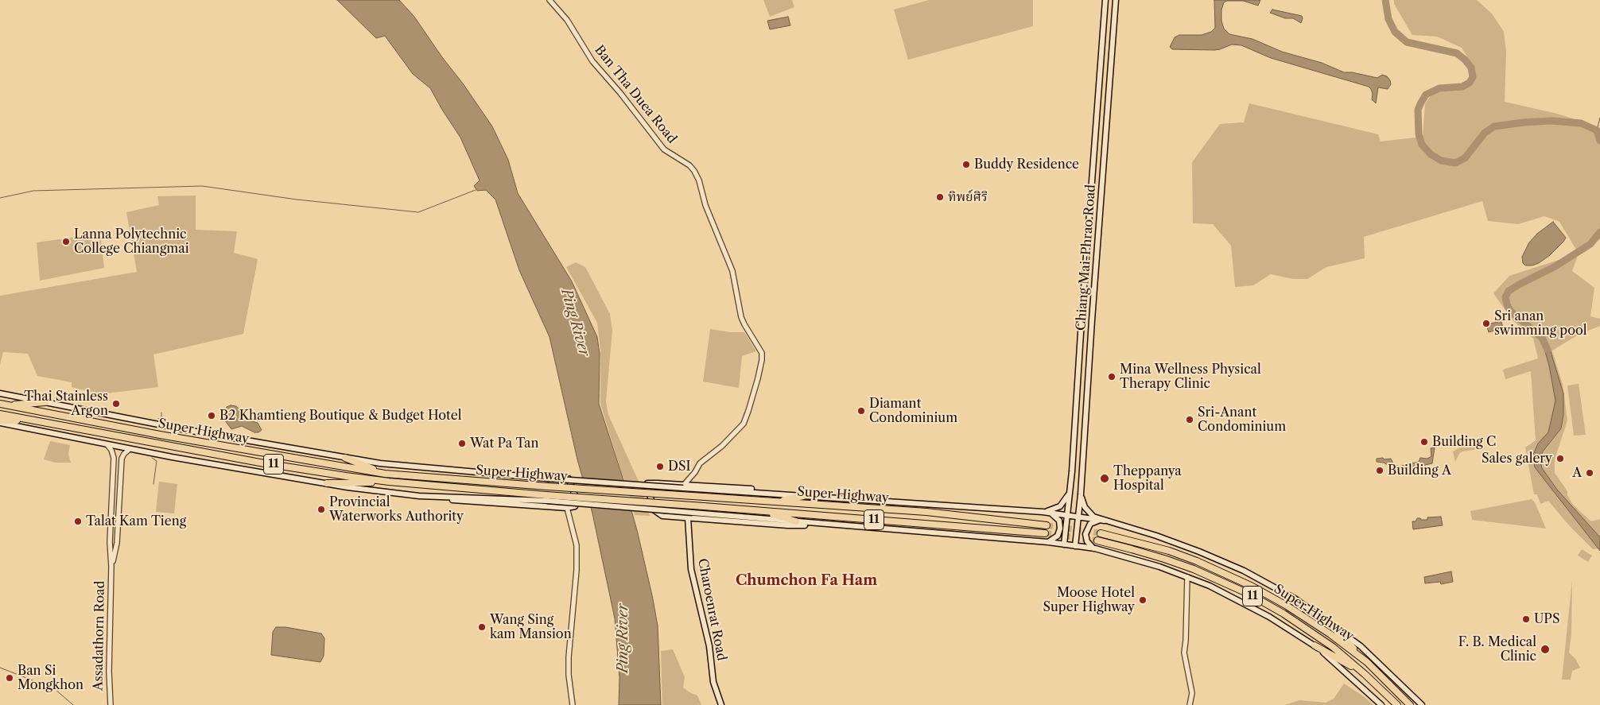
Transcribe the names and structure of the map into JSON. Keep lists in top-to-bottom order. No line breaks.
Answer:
{"streets":{"highway":["Super Highway","11"],"main road":["Chiang Mai-Phrao Road","Charoenrat Road"],"street":["Ban Tha Duea Road","Assadathorn Road"]},"districts":["Chumchon Fa Ham"],"water":["Ping River"],"places":["Buddy Residence","ทิพย์ศิริ","Lanna Polytechnic College Chiangmai","Sri anan swimming pool","Mina Wellness Physical Therapy Clinic","Thai Stainless Argon","Diamant Condominium","B2 Khamtieng Boutique & Budget Hotel","Sri-Anant Condominium","Building C","Wat Pa Tan","Sales galery","DSI","Building A","A","Theppanya Hospital","Provincial Waterworks Authority","Talat Kam Tieng","Moose Hotel Super Highway","UPS","Wang Sing kam Mansion","F. B. Medical Clinic","Ban Si Mongkhon"]}
